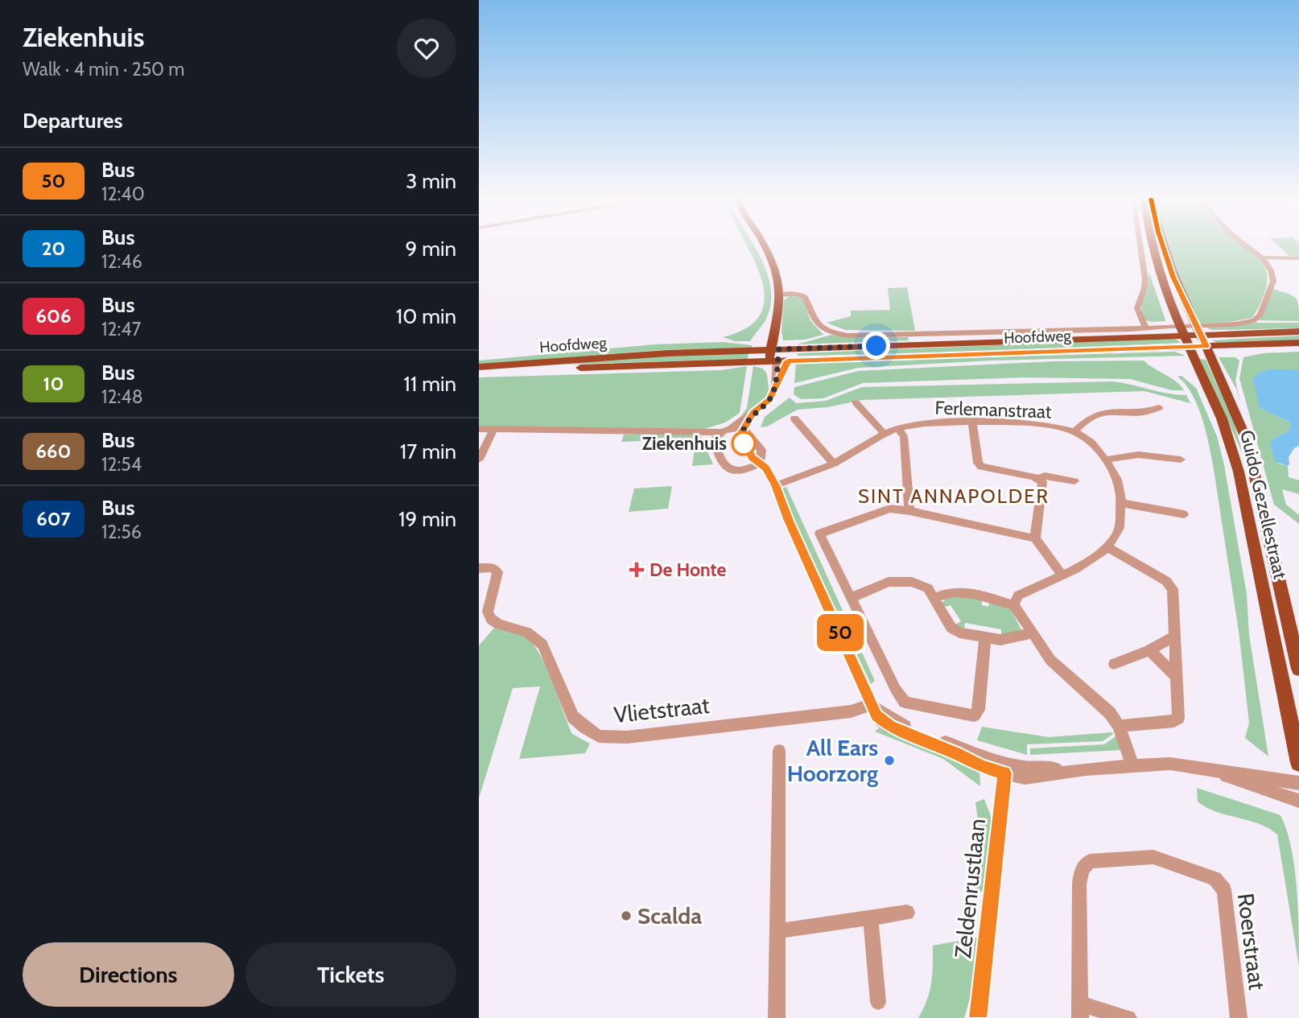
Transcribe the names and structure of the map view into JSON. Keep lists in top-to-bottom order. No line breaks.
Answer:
{"streets":{"main road":["Hoofdweg","Guido Gezellestraat"],"street":["Ferlemanstraat","Vlietstraat","Zeldenrustlaan","Roerstraat"]},"crossings":[["Hoofdweg","Guido Gezellestraat"]],"districts":["SINT ANNAPOLDER"],"places":{"other":["Ziekenhuis","All Ears Hoorzorg","Scalda"],"health":["De Honte"]},"lines":["bus line 50"],"page":{"heading":[["Ziekenhuis","Walk · 4 min · 250 m"],"Departures"],"on_map":"50","list":[{"mark":"50","name":"Bus","note":"12:40","value":"3 min"},{"mark":"20","name":"Bus","note":"12:46","value":"9 min"},{"mark":"606","name":"Bus","note":"12:47","value":"10 min"},{"mark":"10","name":"Bus","note":"12:48","value":"11 min"},{"mark":"660","name":"Bus","note":"12:54","value":"17 min"},{"mark":"607","name":"Bus","note":"12:56","value":"19 min"}],"buttons":["Directions","Tickets"]}}
